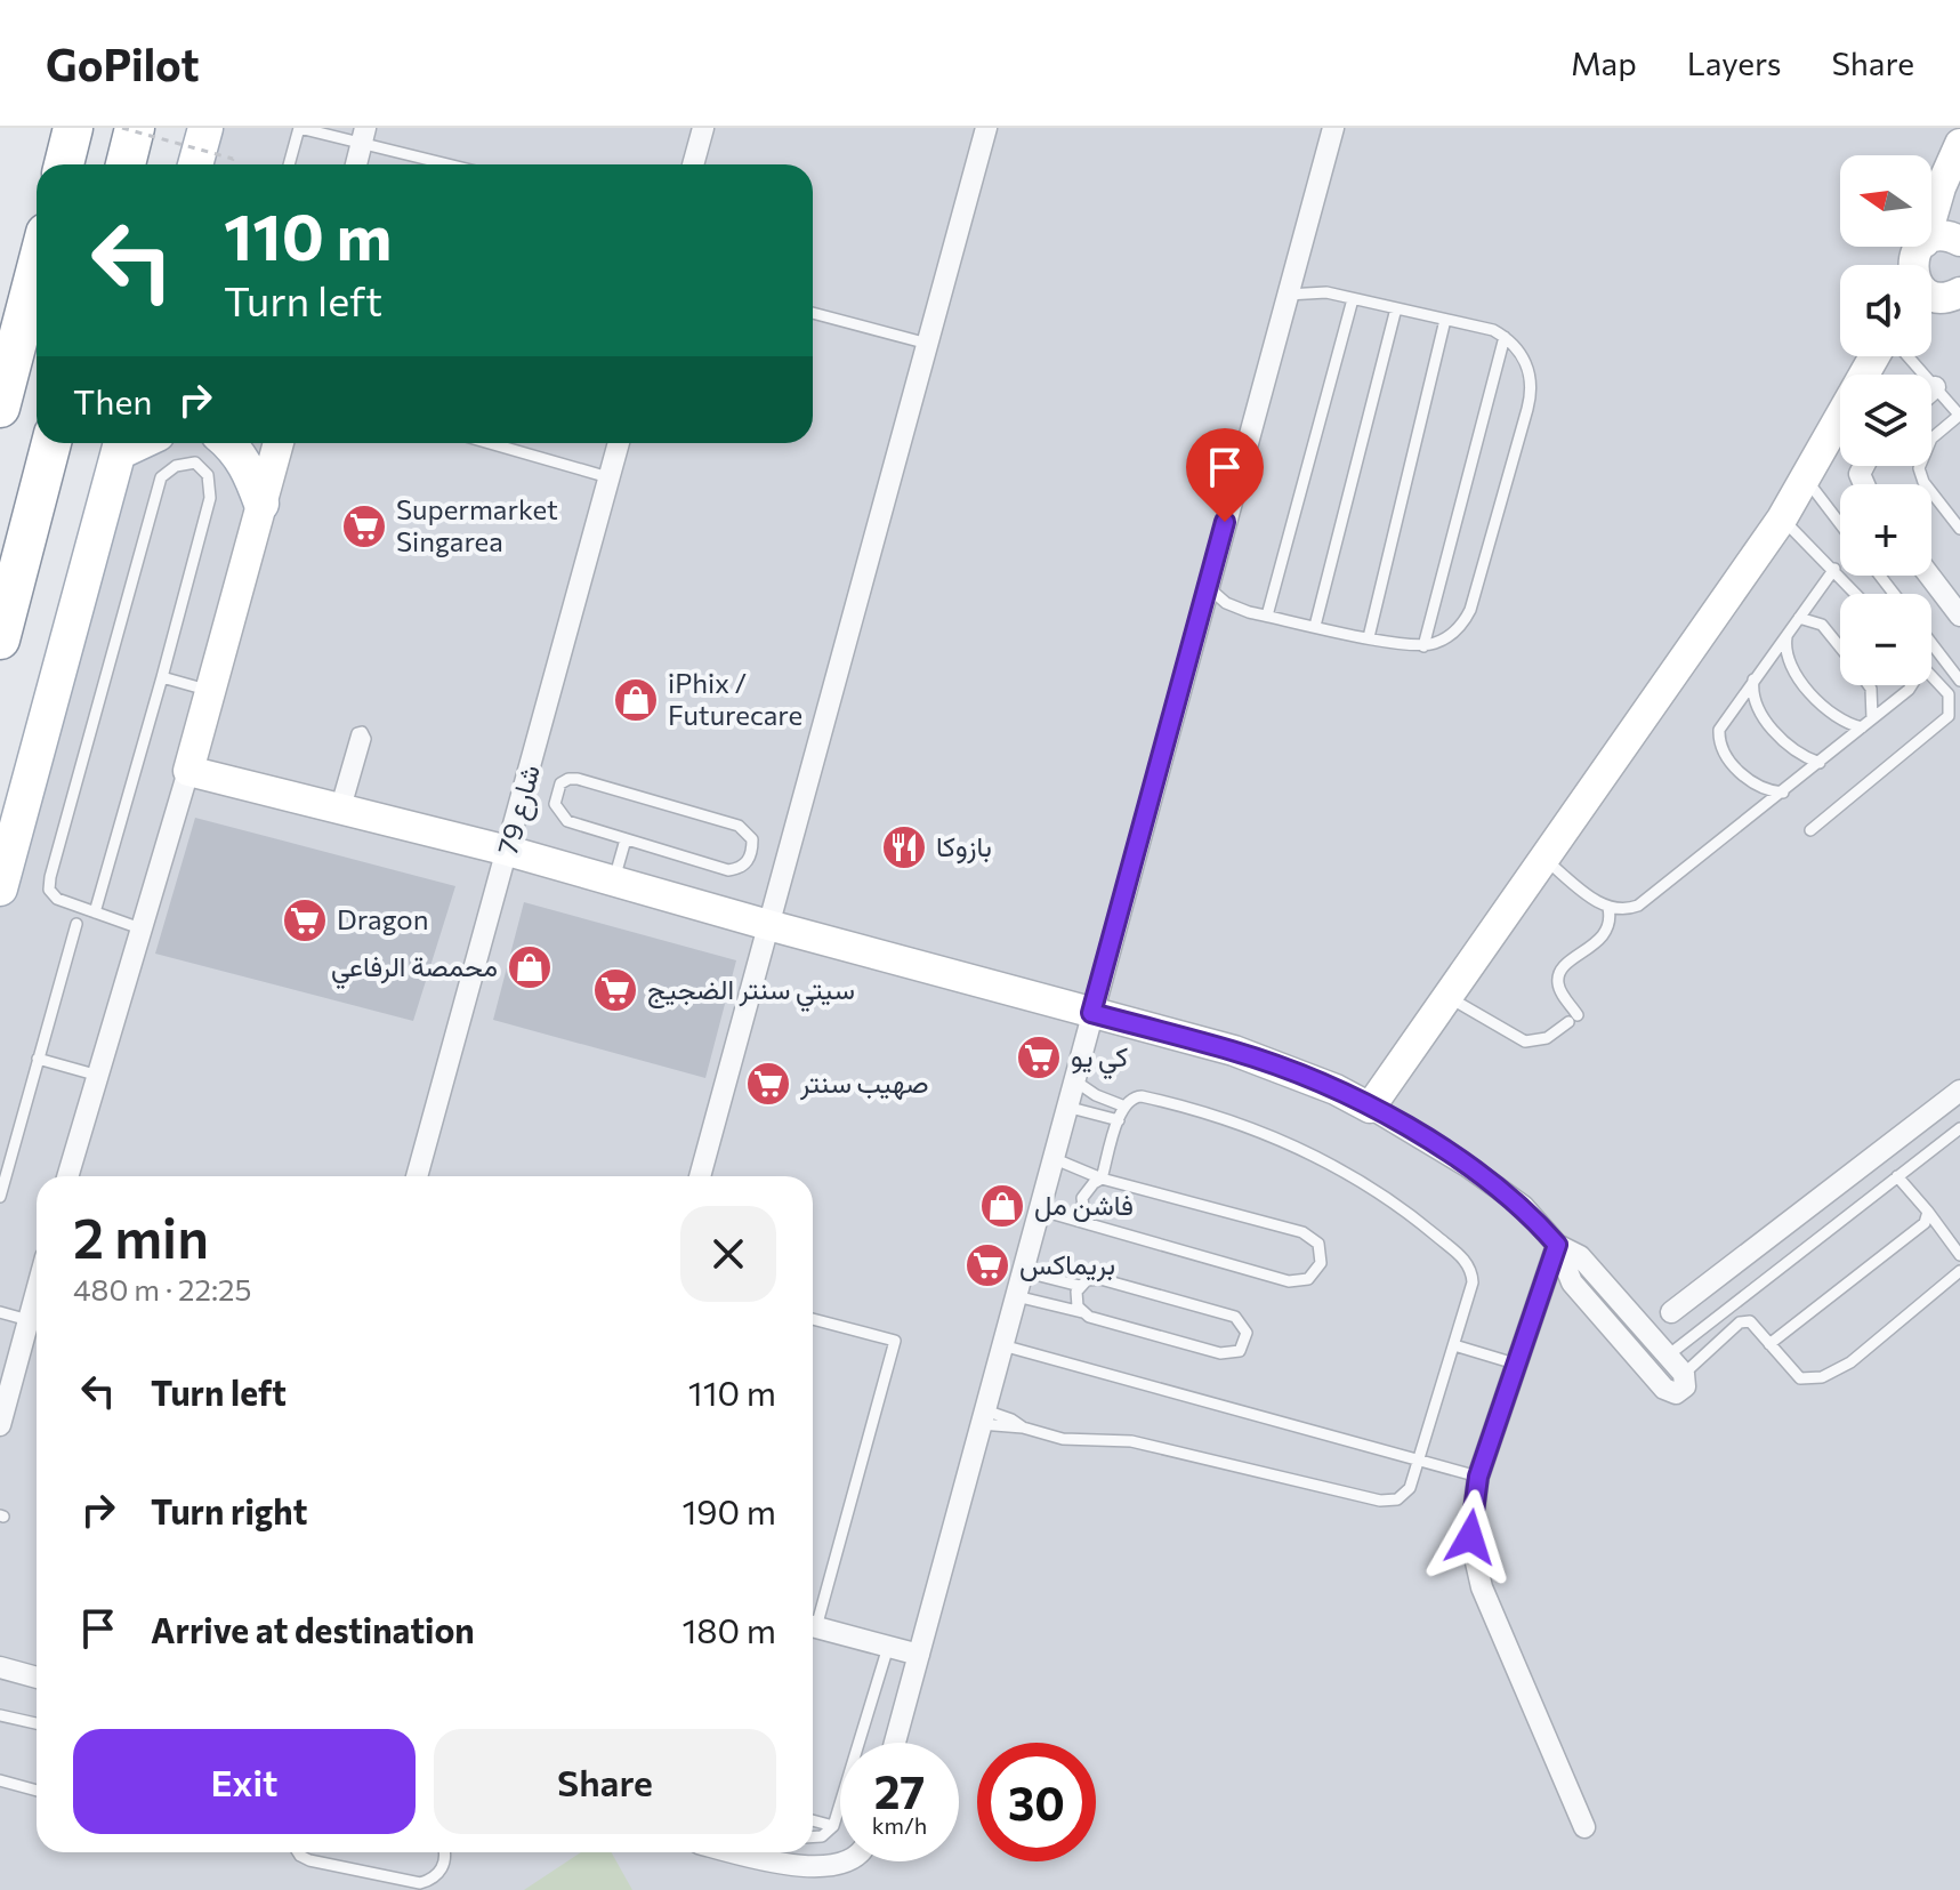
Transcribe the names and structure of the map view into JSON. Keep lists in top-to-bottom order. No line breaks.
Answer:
{"streets":{"street":["شارع 79"]},"places":{"supermarket":["Supermarket Singarea","Dragon","سيتي سنتر الضجيج","كي يو","صهيب سنتر","بريماكس"],"shop":["iPhix / Futurecare","محمصة الرفاعي","فاشن مل"],"restaurant":["بازوكا"]},"north":"left","page":{"header":"GoPilot","nav":["Map","Layers","Share"],"map_buttons":["+","−"],"turn":["110 m","Turn left"],"then":"Then","heading":["2 min","480 m · 22:25"],"list":[{"name":"Turn left","value":"110 m"},{"name":"Turn right","value":"190 m"},{"name":"Arrive at destination","value":"180 m"}],"buttons":["Exit","Share"],"speed":"27 km/h","limit":"30"}}
